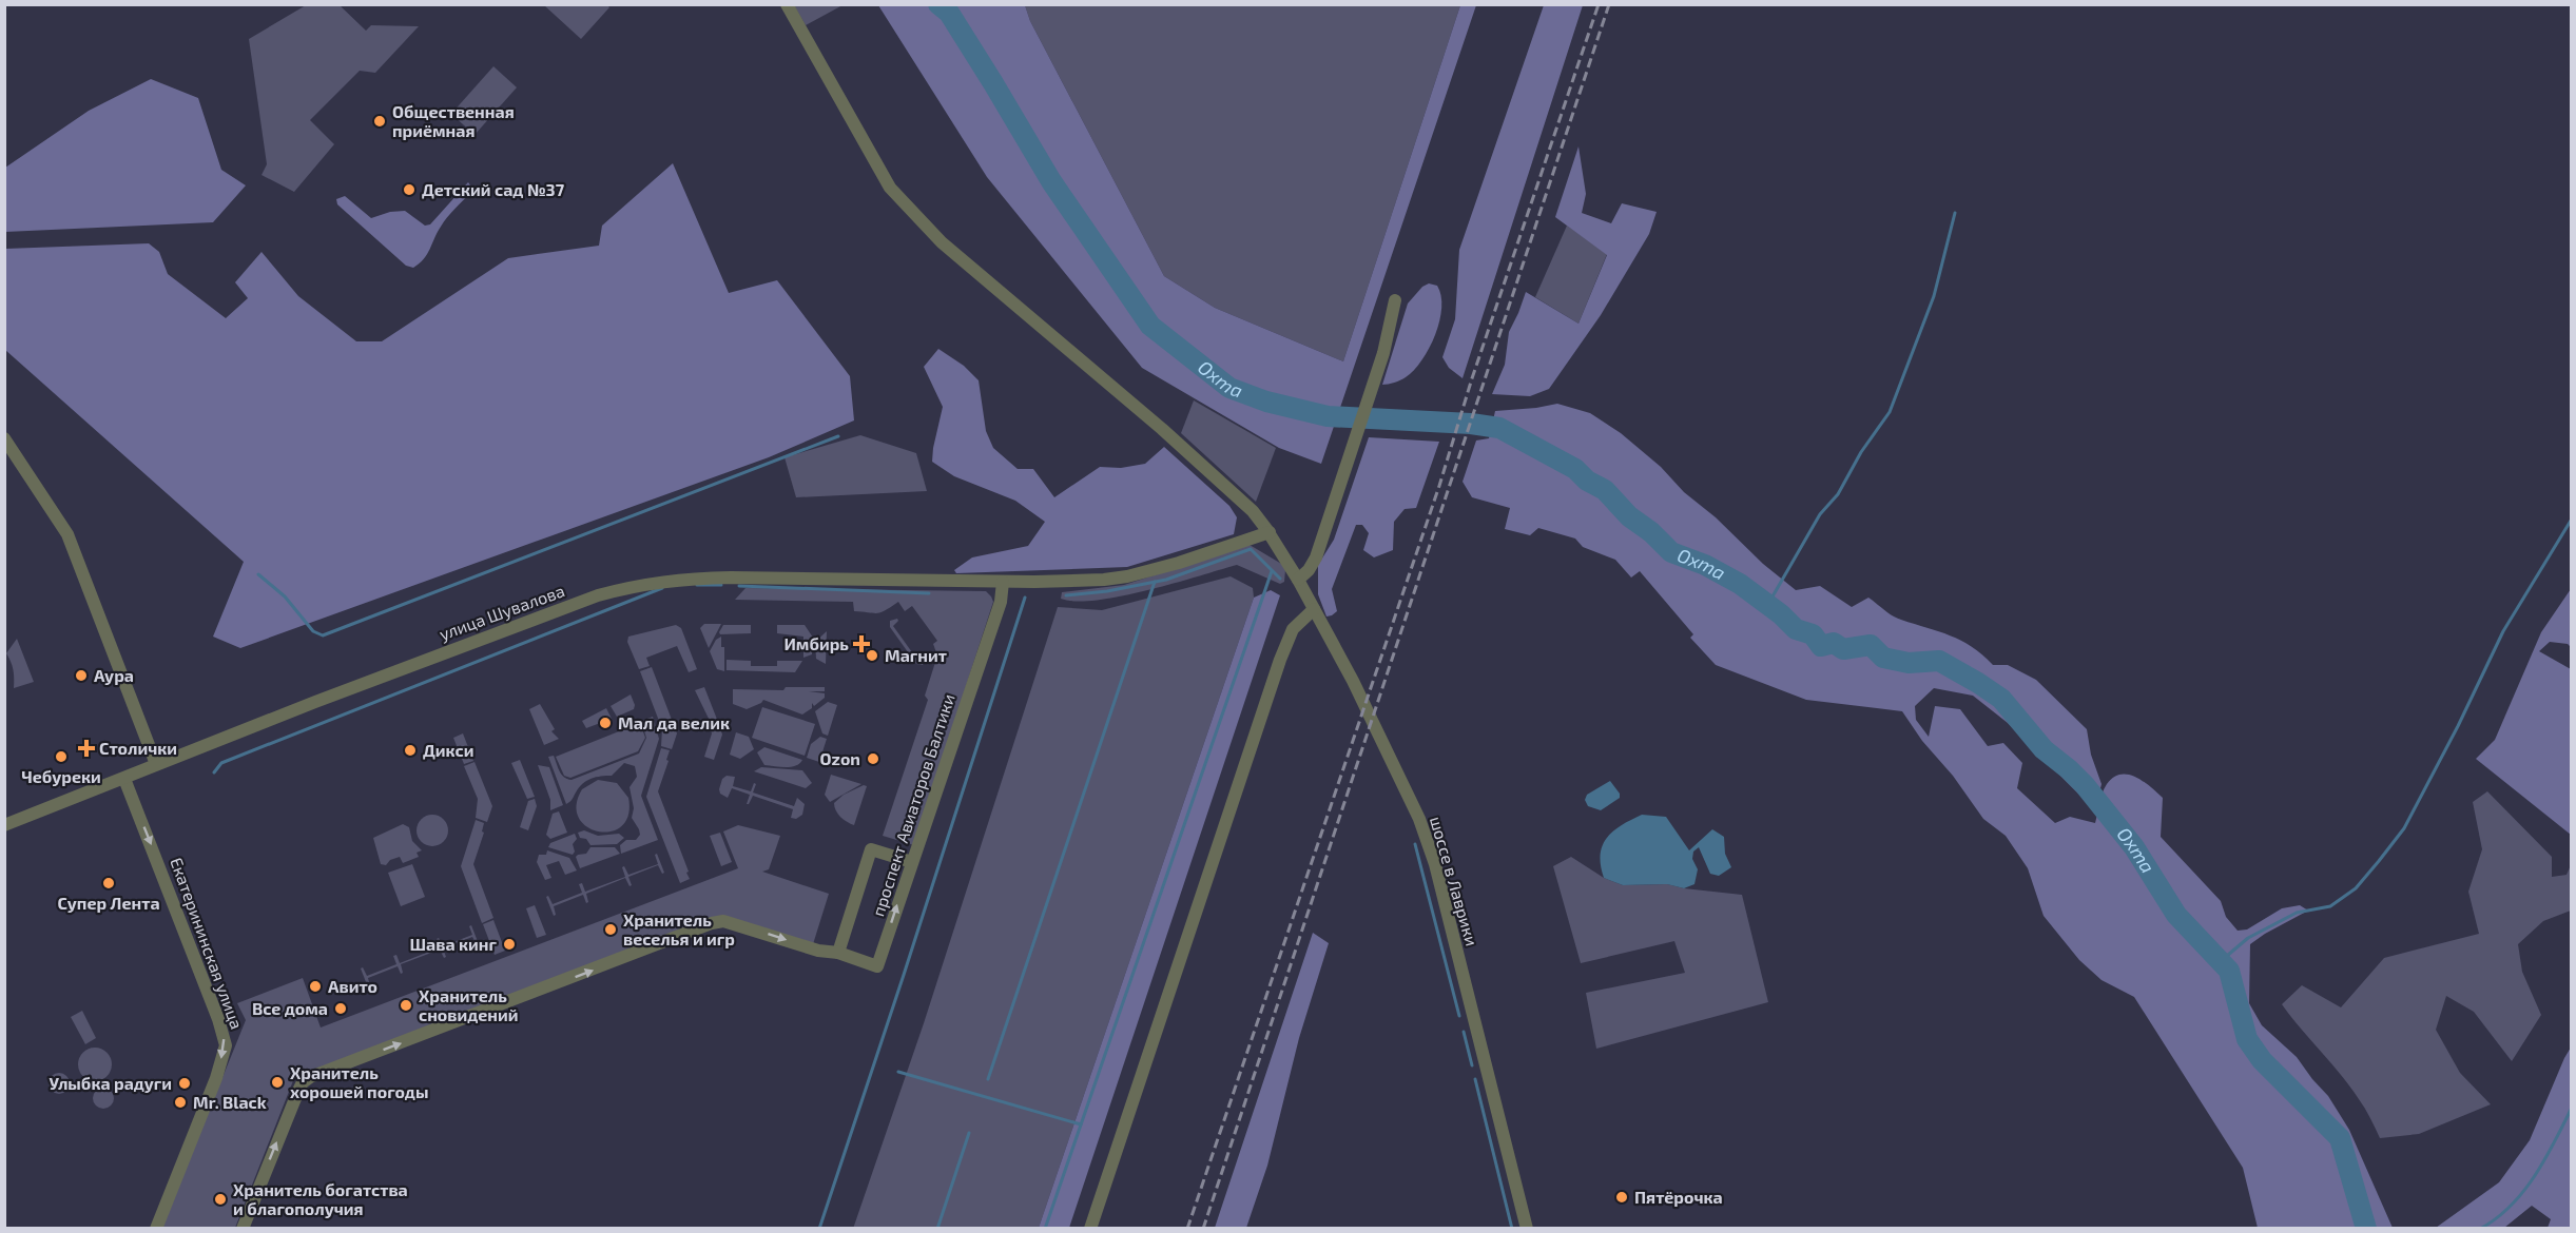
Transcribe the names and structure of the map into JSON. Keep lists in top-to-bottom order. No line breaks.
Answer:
{"streets":{"street":["улица Шувалова","проспект Авиаторов Балтики","шоссе в Лаврики","Екатерининская улица"]},"crossings":[["улица Шувалова","проспект Авиаторов Балтики"],["улица Шувалова","шоссе в Лаврики"],["улица Шувалова","Екатерининская улица"]],"one_way":["Екатерининская улица"],"water":["Охта"],"places":{"other":["Общественная приёмная","Детский сад №37","Магнит","Аура","Мал да велик","Дикси","Чебуреки","Ozon","Супер Лента","Хранитель веселья и игр","Шава кинг","Авито","Хранитель сновидений","Все дома","Хранитель хорошей погоды","Улыбка радуги","Mr. Black","Пятёрочка","Хранитель богатства и благополучия"],"health":["Имбирь","Столички"]}}
